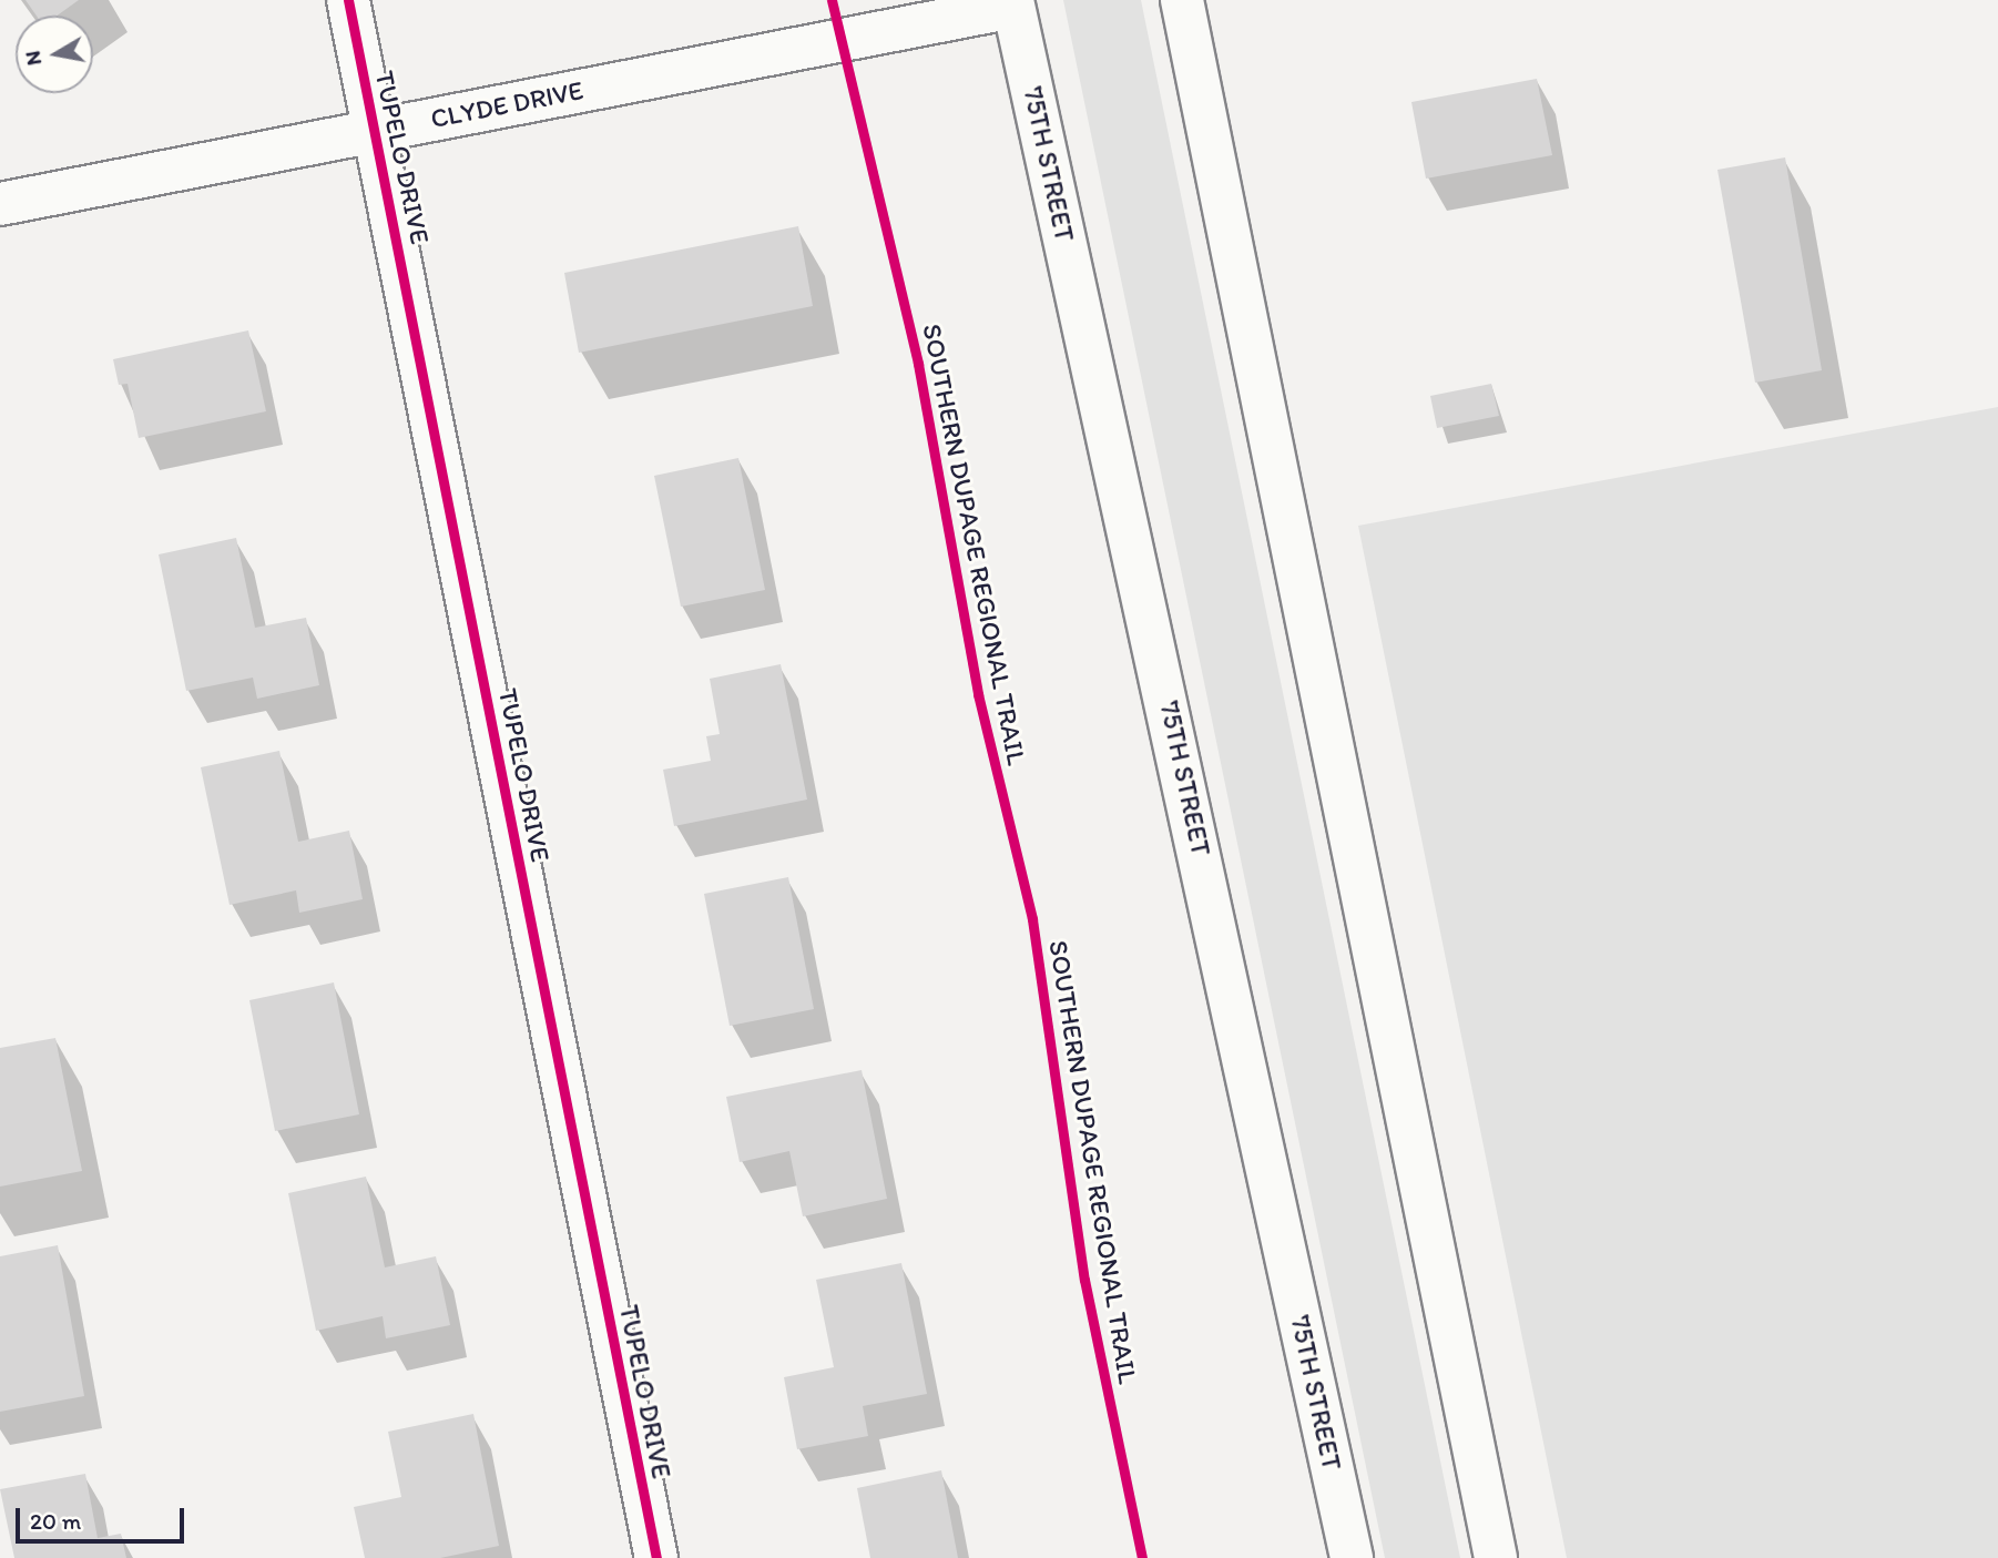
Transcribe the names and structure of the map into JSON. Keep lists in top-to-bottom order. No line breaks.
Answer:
{"streets":{"main road":["CLYDE DRIVE","TUPELO DRIVE","75TH STREET"],"cycle path":["SOUTHERN DUPAGE REGIONAL TRAIL"]},"crossings":[["CLYDE DRIVE","TUPELO DRIVE"],["CLYDE DRIVE","75TH STREET"]],"scale_bar":"20 m","north":"left"}
